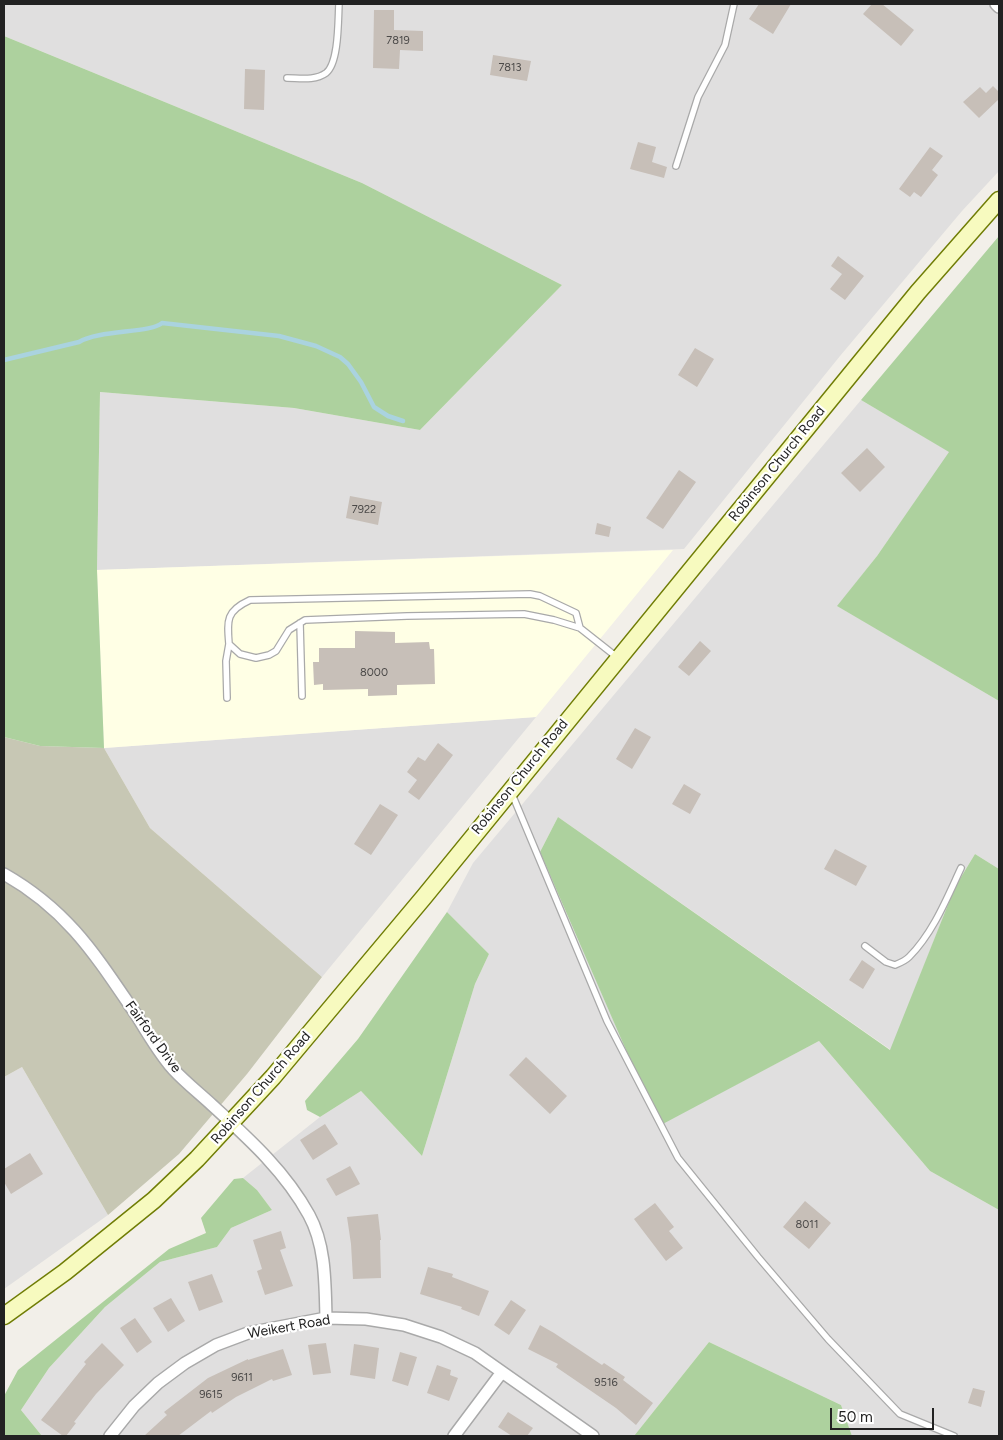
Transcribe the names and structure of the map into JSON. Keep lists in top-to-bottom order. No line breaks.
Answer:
{"streets":{"street":["Robinson Church Road","Fairford Drive","Weikert Road"]},"crossings":[["Robinson Church Road","Fairford Drive"],["Fairford Drive","Weikert Road"]],"house_numbers":["7819","7813","7922","8000","8011","9611","9516","9615"],"scale_bar":"50 m"}
